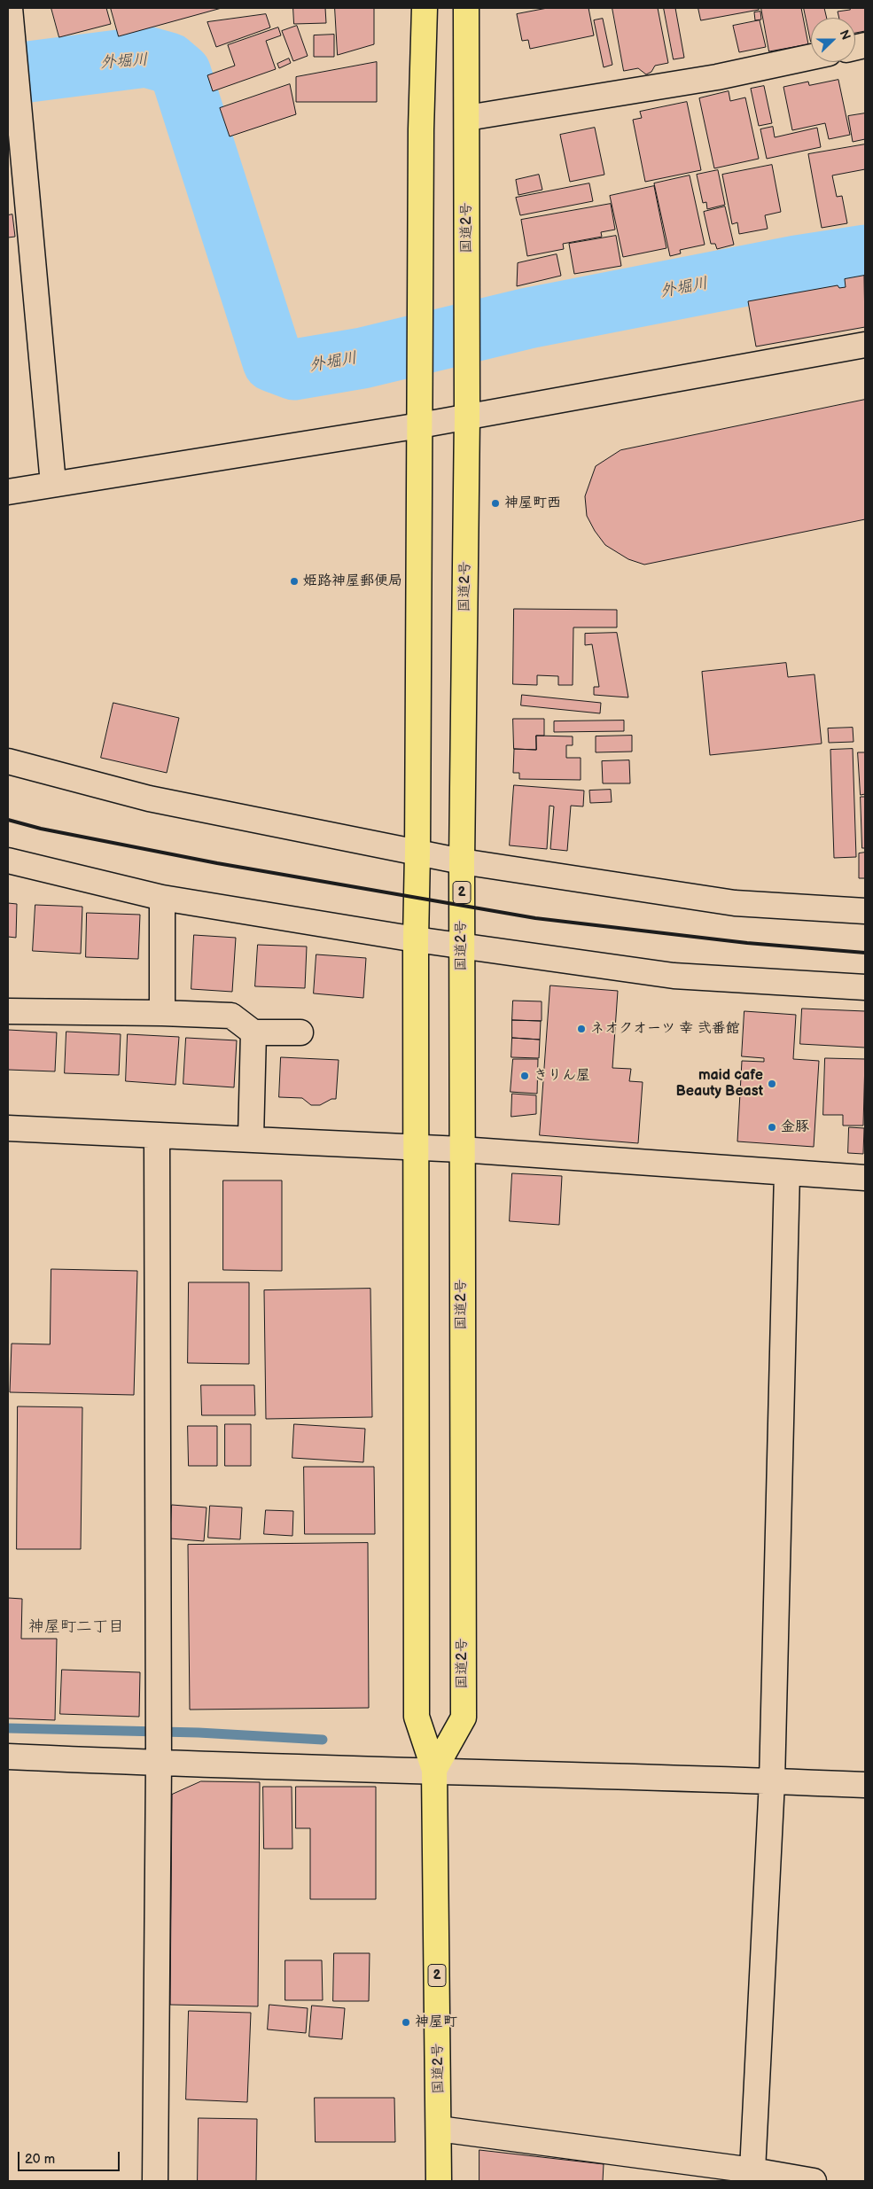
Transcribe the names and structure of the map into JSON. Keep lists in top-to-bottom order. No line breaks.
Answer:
{"streets":{"highway":["国道2号","2"]},"districts":["神屋町二丁目"],"water":["外堀川"],"places":["神屋町西","姫路神屋郵便局","ネオクオーツ 幸 弐番館","きりん屋","maid cafe Beauty Beast","金豚","神屋町"],"scale_bar":"20 m","north":"right"}
